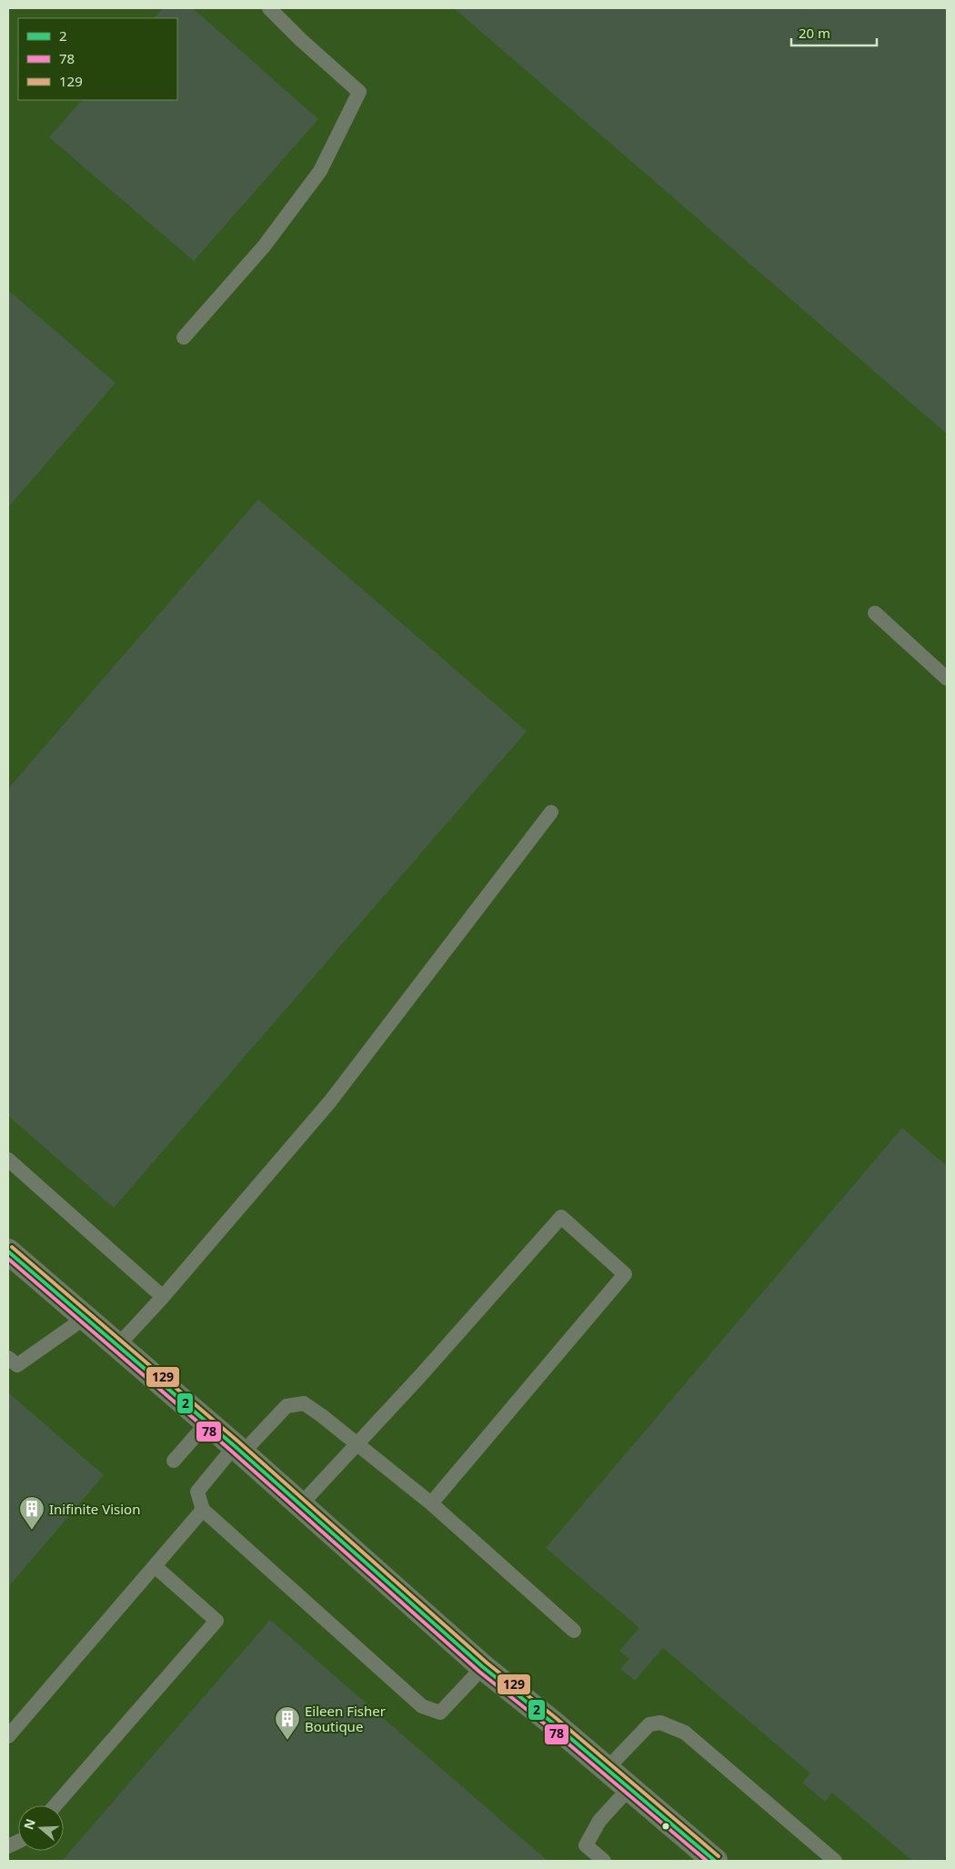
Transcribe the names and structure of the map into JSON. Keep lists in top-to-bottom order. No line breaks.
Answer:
{"places":{"building":["Inifinite Vision","Eileen Fisher Boutique"]},"lines":["transit line 129","transit line 2","transit line 78"],"legend":["2","78","129"],"scale_bar":"20 m","north":"left"}
